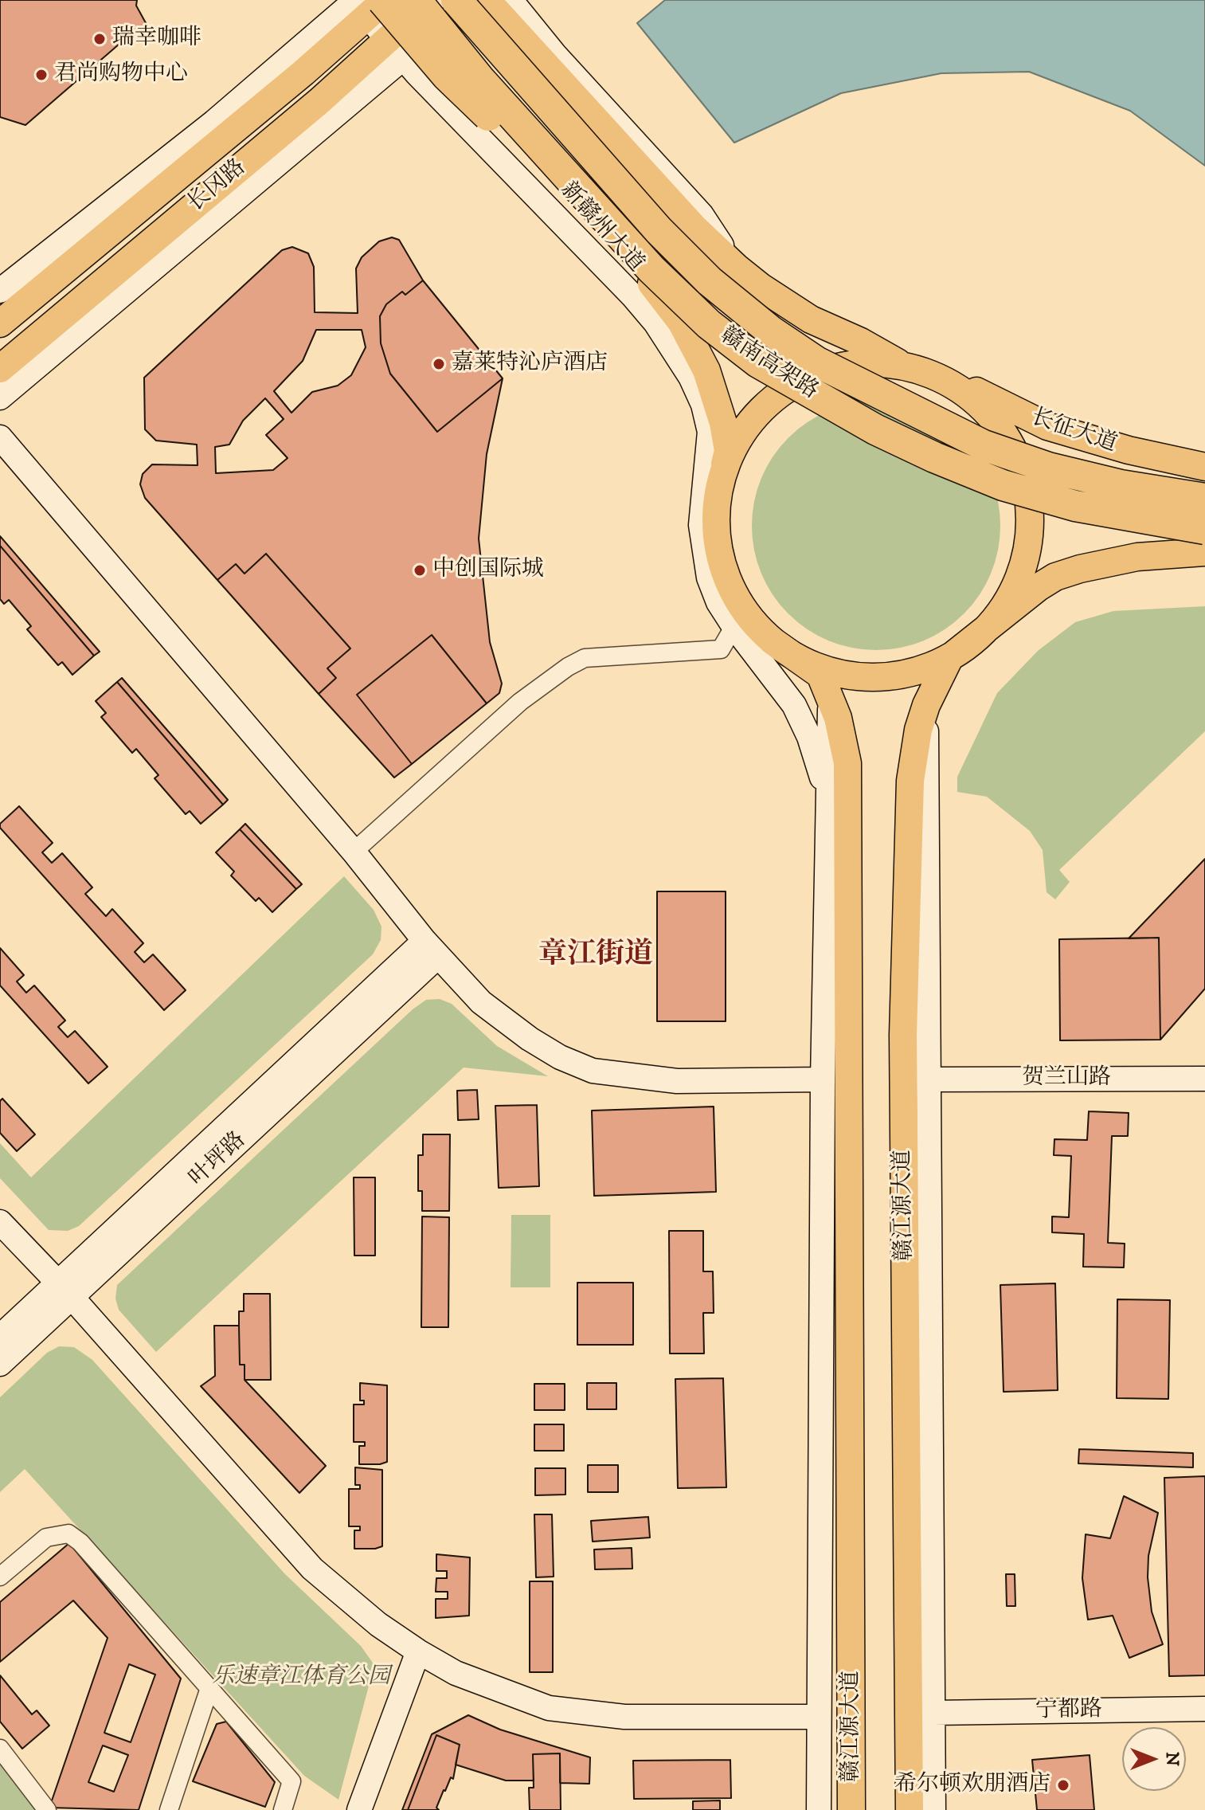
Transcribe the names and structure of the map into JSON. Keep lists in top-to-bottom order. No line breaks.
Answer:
{"streets":{"highway":["赣南高架路"],"main road":["长冈路","新赣州大道","长征大道","赣江源大道"],"street":["贺兰山路","叶坪路","宁都路"]},"crossings":[["长冈路","新赣州大道"],["长冈路","赣南高架路"],["新赣州大道","赣南高架路"]],"districts":["章江街道"],"parks":["乐速章江体育公园"],"places":["瑞幸咖啡","君尚购物中心","嘉莱特沁庐酒店","中创国际城","希尔顿欢朋酒店"],"north":"right"}
